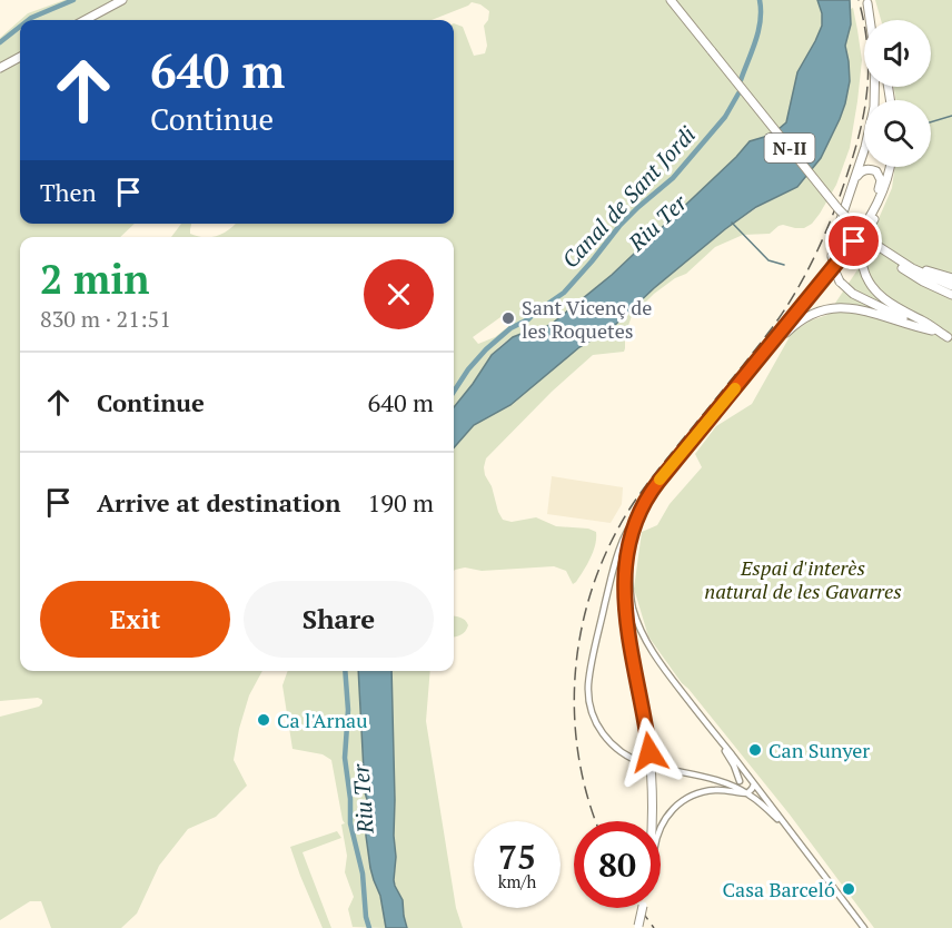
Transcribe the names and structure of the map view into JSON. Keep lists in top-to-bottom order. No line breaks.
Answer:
{"streets":{"highway":["N-II"]},"water":["Canal de Sant Jordi","Riu Ter"],"parks":["Espai d'interès natural de les Gavarres"],"places":["Sant Vicenç de les Roquetes","Ca l'Arnau","Can Sunyer","Casa Barceló"],"page":{"turn":["640 m","Continue"],"then":"Then","heading":["2 min","830 m · 21:51"],"list":[{"name":"Continue","value":"640 m"},{"name":"Arrive at destination","value":"190 m"}],"buttons":["Exit","Share"],"speed":"75 km/h","limit":"80"}}
